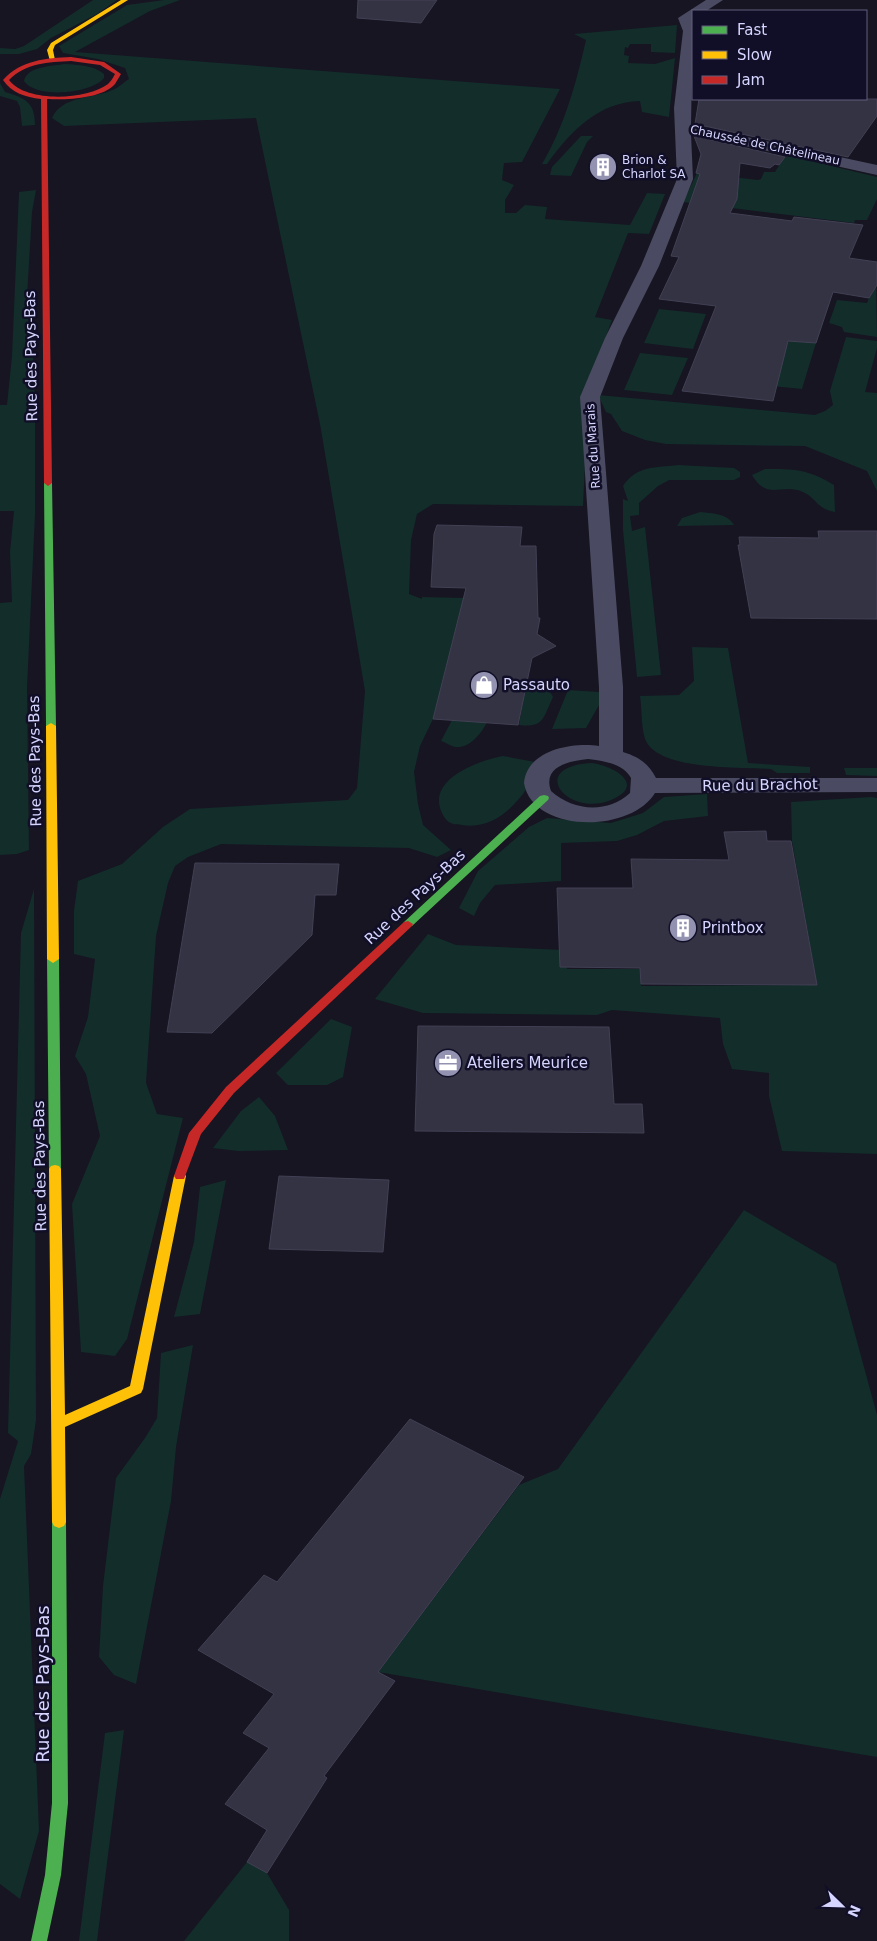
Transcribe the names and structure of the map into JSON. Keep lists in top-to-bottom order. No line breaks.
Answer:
{"streets":{"street":["Chaussée de Châtelineau","Rue des Pays-Bas","Rue du Marais","Rue du Brachot"]},"crossings":[["Chaussée de Châtelineau","Rue du Marais"],["Rue des Pays-Bas","Rue du Marais"],["Rue des Pays-Bas","Rue du Brachot"],["Rue du Marais","Rue du Brachot"]],"places":{"building":["Brion & Charlot SA","Printbox"],"shop":["Passauto"],"office":["Ateliers Meurice"]},"legend":["Fast","Slow","Jam"],"north":"bottom right"}
